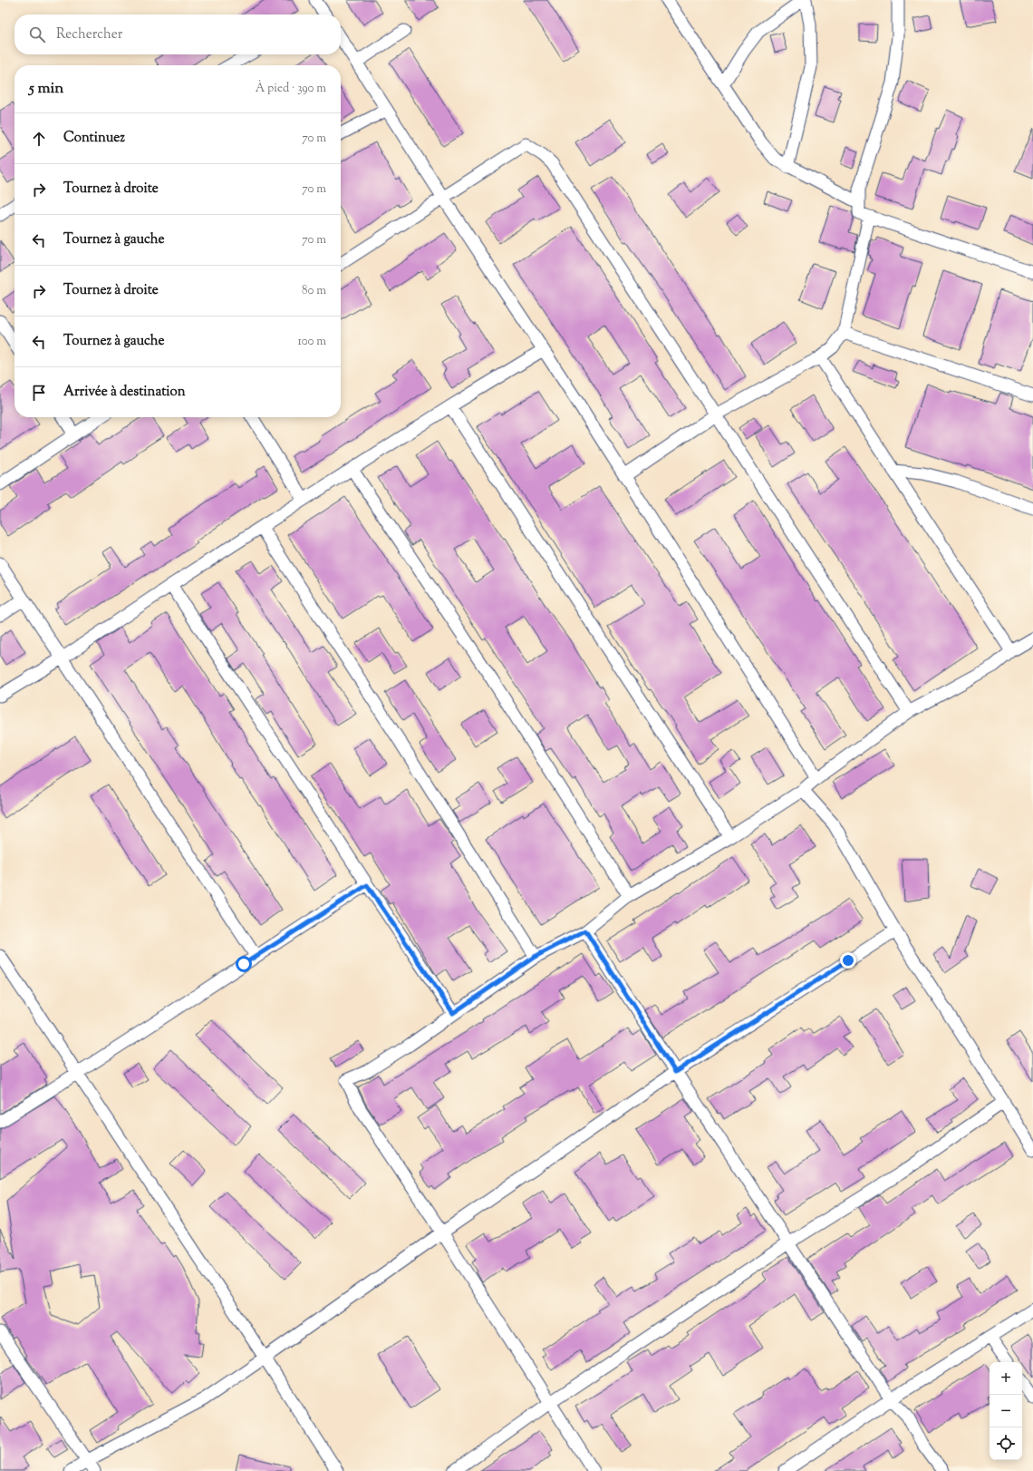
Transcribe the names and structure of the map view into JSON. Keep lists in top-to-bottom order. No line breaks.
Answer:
{"page":{"search":"Rechercher","heading":["5 min","À pied · 390 m"],"list":[["Continuez","70 m"],["Tournez à droite","70 m"],["Tournez à gauche","70 m"],["Tournez à droite","80 m"],["Tournez à gauche","100 m"],"Arrivée à destination"],"map_buttons":["+","−"]}}
